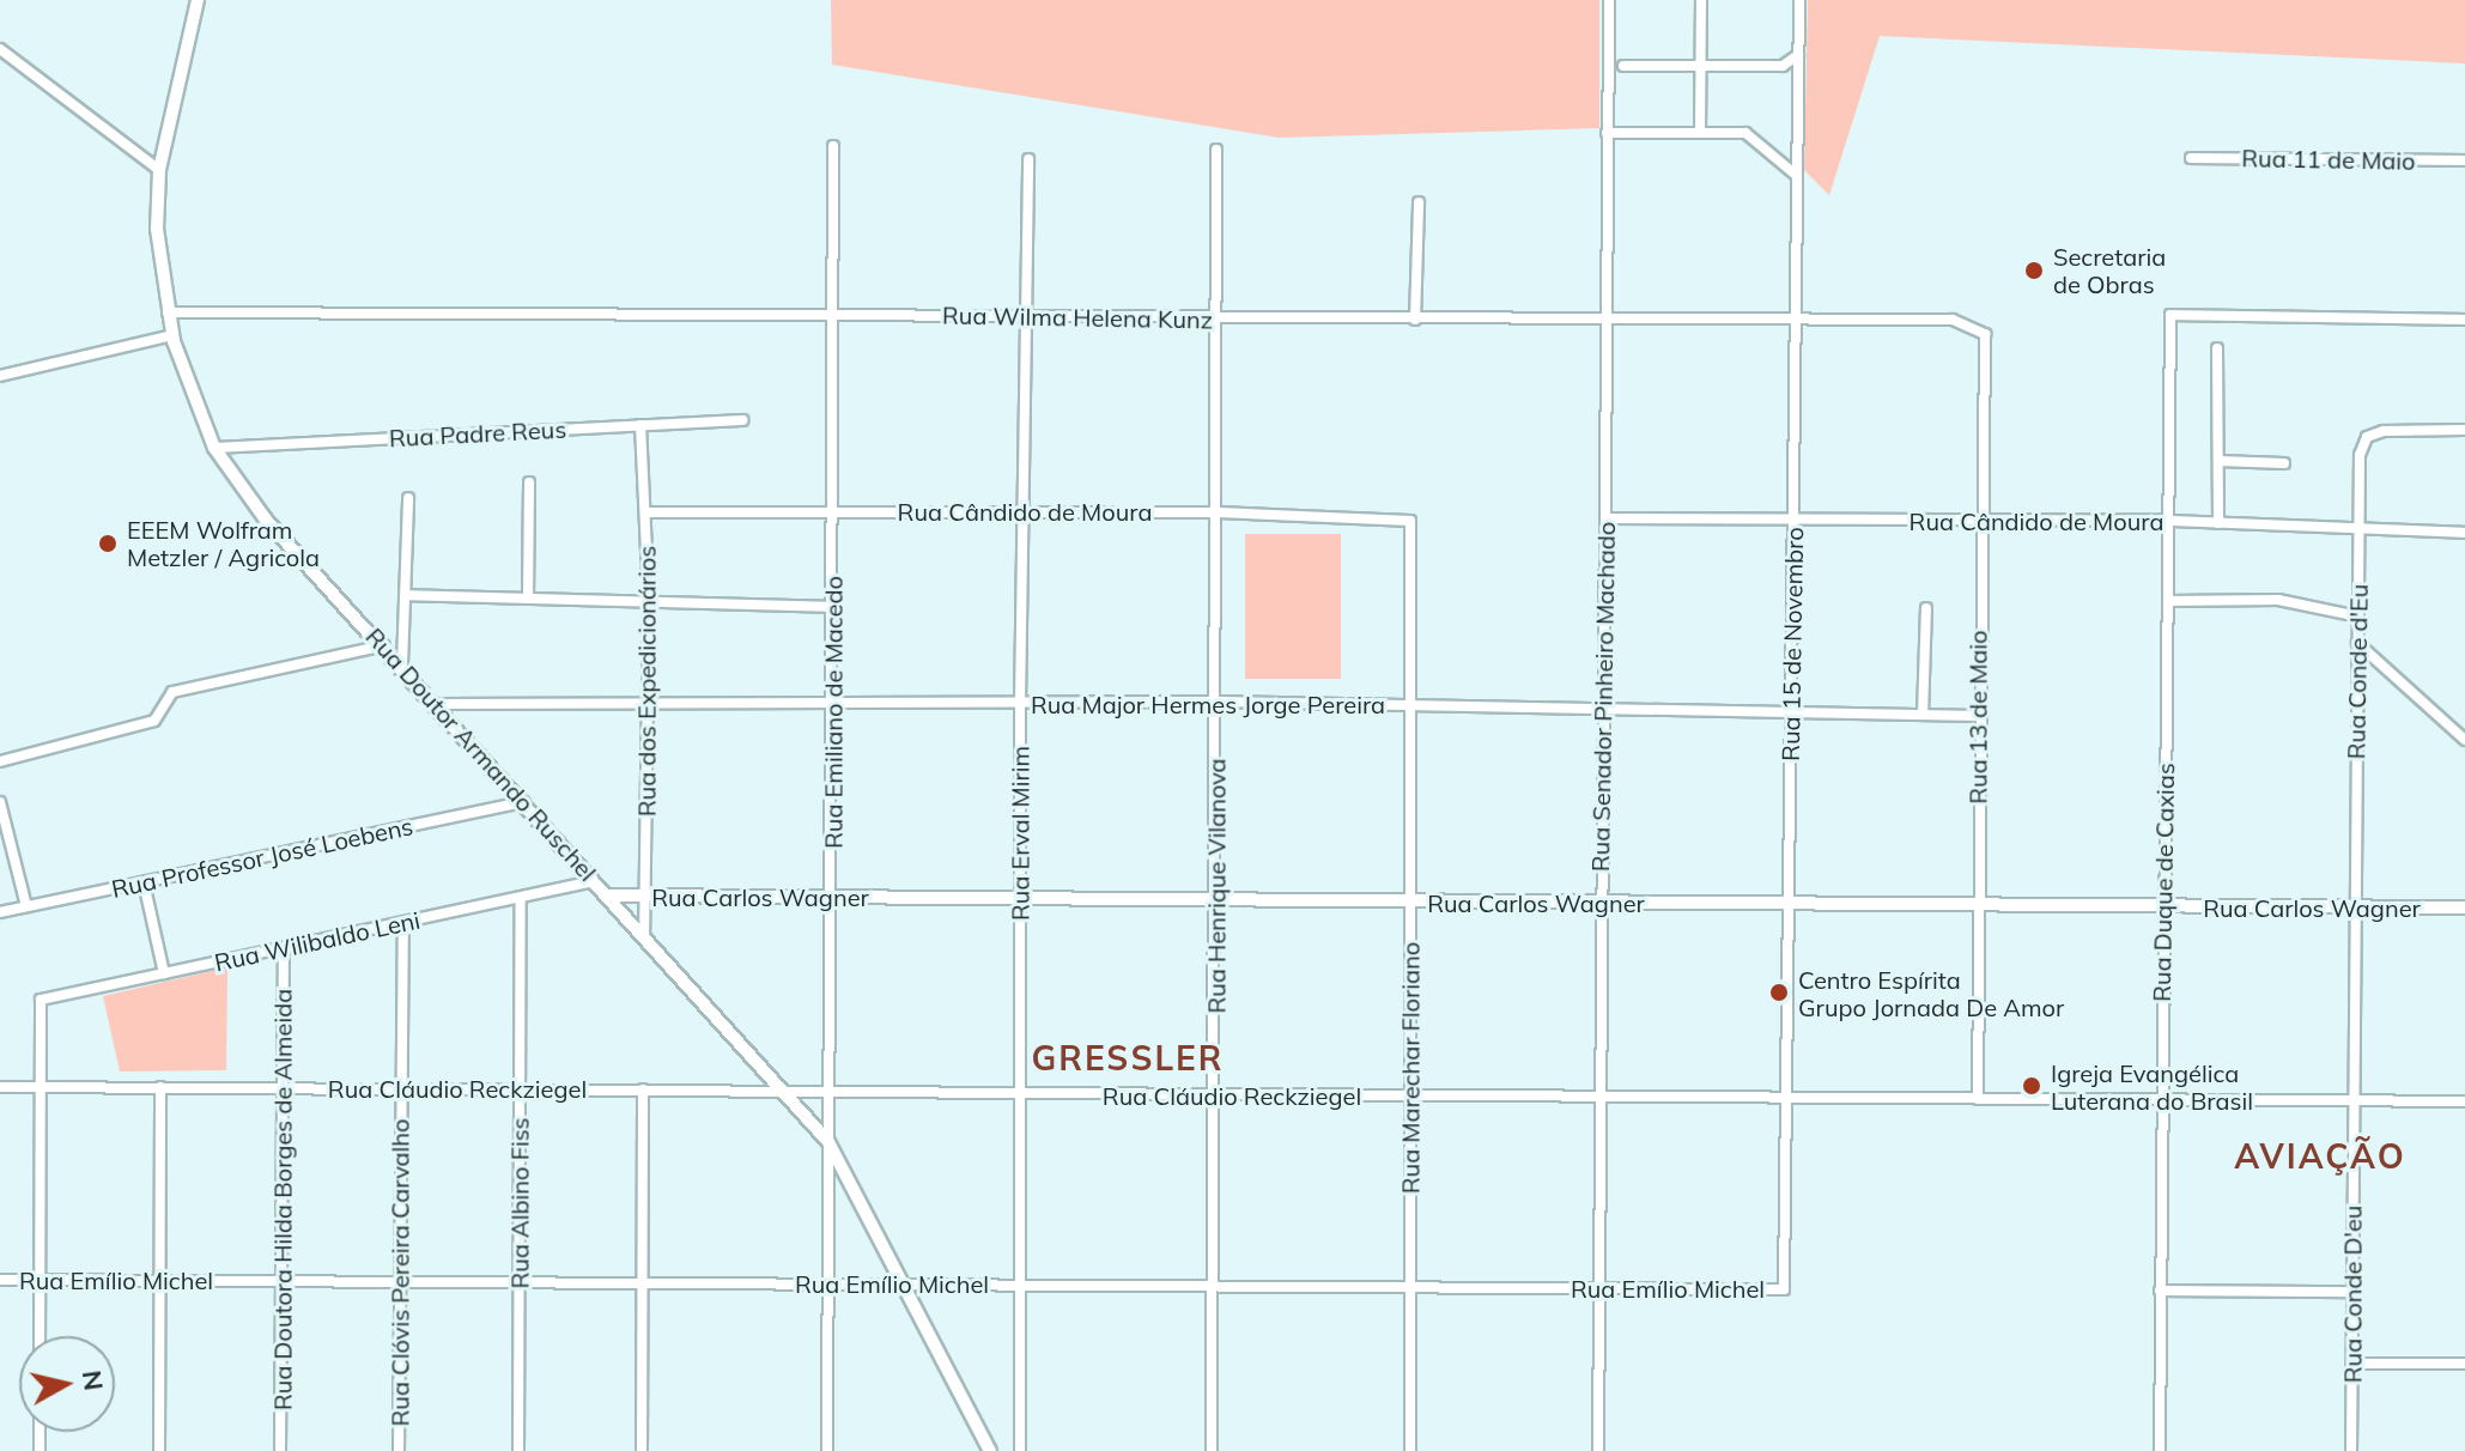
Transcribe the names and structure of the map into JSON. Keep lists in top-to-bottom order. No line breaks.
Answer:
{"streets":{"main road":["Rua Doutor Armando Ruschel","Rua Carlos Wagner"],"street":["Rua 11 de Maio","Rua Wilma Helena Kunz","Rua Padre Reus","Rua Cândido de Moura","Rua 15 de Novembro","Rua Conde d'Eu","Rua dos Expedicionários","Rua Senador Pinheiro Machado","Rua Major Hermes Jorge Pereira","Rua Emiliano de Macedo","Rua 13 de Maio","Rua Erval Mirim","Rua Professor José Loebens","Rua Duque de Caxias","Rua Henrique Vilanova","Rua Wilibaldo Leni","Rua Marechar Floriano","Rua Cláudio Reckziegel","Rua Doutora Hilda Borges de Almeida","Rua Albino Fiss","Rua Clóvis Pereira Carvalho","Rua Emílio Michel","Rua Conde D'eu"]},"crossings":[["Rua Wilma Helena Kunz","Rua 15 de Novembro"],["Rua Wilma Helena Kunz","Rua Senador Pinheiro Machado"],["Rua Wilma Helena Kunz","Rua Emiliano de Macedo"],["Rua Wilma Helena Kunz","Rua 13 de Maio"],["Rua Wilma Helena Kunz","Rua Doutor Armando Ruschel"],["Rua Wilma Helena Kunz","Rua Erval Mirim"],["Rua Wilma Helena Kunz","Rua Henrique Vilanova"],["Rua Padre Reus","Rua dos Expedicionários"],["Rua Padre Reus","Rua Doutor Armando Ruschel"],["Rua Cândido de Moura","Rua 15 de Novembro"],["Rua Cândido de Moura","Rua Conde d'Eu"],["Rua Cândido de Moura","Rua dos Expedicionários"],["Rua Cândido de Moura","Rua Senador Pinheiro Machado"],["Rua Cândido de Moura","Rua Emiliano de Macedo"],["Rua Cândido de Moura","Rua 13 de Maio"],["Rua Cândido de Moura","Rua Erval Mirim"],["Rua Cândido de Moura","Rua Duque de Caxias"],["Rua Cândido de Moura","Rua Henrique Vilanova"],["Rua Cândido de Moura","Rua Marechar Floriano"],["Rua 15 de Novembro","Rua Major Hermes Jorge Pereira"],["Rua 15 de Novembro","Rua Carlos Wagner"],["Rua 15 de Novembro","Rua Cláudio Reckziegel"],["Rua 15 de Novembro","Rua Emílio Michel"],["Rua Conde d'Eu","Rua Carlos Wagner"],["Rua Conde d'Eu","Rua Conde D'eu"],["Rua dos Expedicionários","Rua Major Hermes Jorge Pereira"],["Rua dos Expedicionários","Rua Doutor Armando Ruschel"],["Rua dos Expedicionários","Rua Carlos Wagner"],["Rua Senador Pinheiro Machado","Rua Major Hermes Jorge Pereira"],["Rua Senador Pinheiro Machado","Rua Carlos Wagner"],["Rua Senador Pinheiro Machado","Rua Cláudio Reckziegel"],["Rua Senador Pinheiro Machado","Rua Emílio Michel"],["Rua Major Hermes Jorge Pereira","Rua Emiliano de Macedo"],["Rua Major Hermes Jorge Pereira","Rua 13 de Maio"],["Rua Major Hermes Jorge Pereira","Rua Doutor Armando Ruschel"],["Rua Major Hermes Jorge Pereira","Rua Erval Mirim"],["Rua Major Hermes Jorge Pereira","Rua Henrique Vilanova"],["Rua Major Hermes Jorge Pereira","Rua Marechar Floriano"],["Rua Emiliano de Macedo","Rua Doutor Armando Ruschel"],["Rua Emiliano de Macedo","Rua Carlos Wagner"],["Rua Emiliano de Macedo","Rua Cláudio Reckziegel"],["Rua Emiliano de Macedo","Rua Emílio Michel"],["Rua 13 de Maio","Rua Carlos Wagner"],["Rua 13 de Maio","Rua Cláudio Reckziegel"],["Rua Doutor Armando Ruschel","Rua Professor José Loebens"],["Rua Doutor Armando Ruschel","Rua Carlos Wagner"],["Rua Doutor Armando Ruschel","Rua Wilibaldo Leni"],["Rua Doutor Armando Ruschel","Rua Cláudio Reckziegel"],["Rua Doutor Armando Ruschel","Rua Emílio Michel"],["Rua Erval Mirim","Rua Carlos Wagner"],["Rua Erval Mirim","Rua Cláudio Reckziegel"],["Rua Erval Mirim","Rua Emílio Michel"],["Rua Duque de Caxias","Rua Carlos Wagner"],["Rua Duque de Caxias","Rua Cláudio Reckziegel"],["Rua Henrique Vilanova","Rua Carlos Wagner"],["Rua Henrique Vilanova","Rua Cláudio Reckziegel"],["Rua Henrique Vilanova","Rua Emílio Michel"],["Rua Carlos Wagner","Rua Marechar Floriano"],["Rua Carlos Wagner","Rua Conde D'eu"],["Rua Wilibaldo Leni","Rua Cláudio Reckziegel"],["Rua Wilibaldo Leni","Rua Doutora Hilda Borges de Almeida"],["Rua Wilibaldo Leni","Rua Albino Fiss"],["Rua Wilibaldo Leni","Rua Clóvis Pereira Carvalho"],["Rua Marechar Floriano","Rua Cláudio Reckziegel"],["Rua Marechar Floriano","Rua Emílio Michel"],["Rua Cláudio Reckziegel","Rua Doutora Hilda Borges de Almeida"],["Rua Cláudio Reckziegel","Rua Albino Fiss"],["Rua Cláudio Reckziegel","Rua Clóvis Pereira Carvalho"],["Rua Cláudio Reckziegel","Rua Conde D'eu"],["Rua Doutora Hilda Borges de Almeida","Rua Emílio Michel"],["Rua Albino Fiss","Rua Emílio Michel"],["Rua Clóvis Pereira Carvalho","Rua Emílio Michel"]],"districts":["GRESSLER","AVIAÇÃO"],"places":["Secretaria de Obras","EEEM Wolfram Metzler / Agricola","Centro Espírita Grupo Jornada De Amor","Igreja Evangélica Luterana do Brasil"],"north":"right"}
